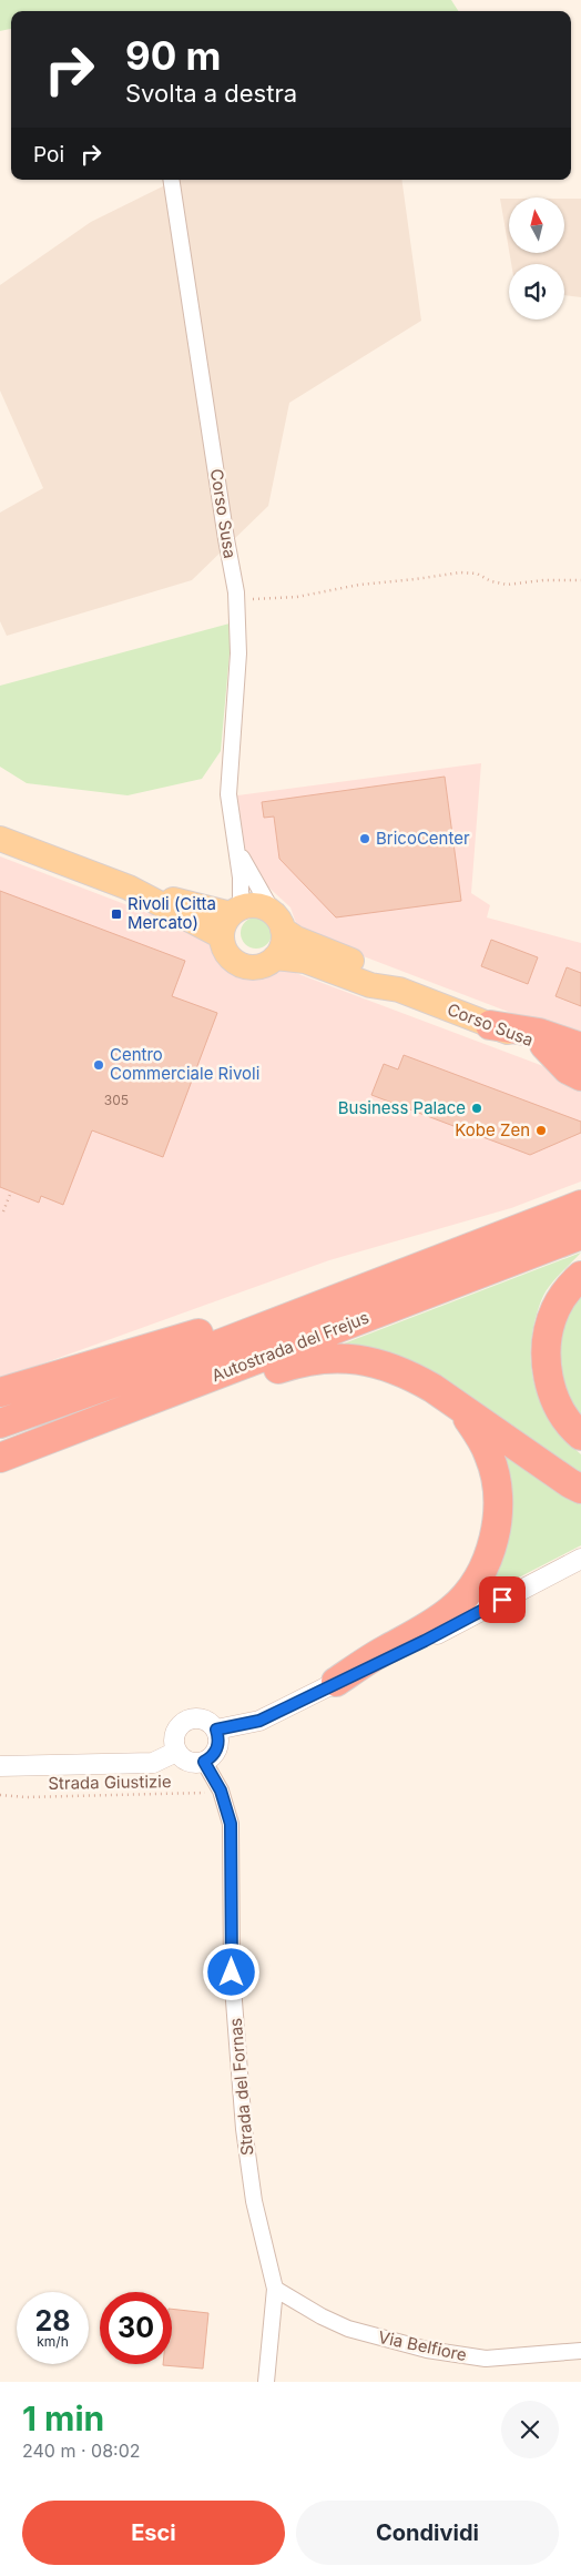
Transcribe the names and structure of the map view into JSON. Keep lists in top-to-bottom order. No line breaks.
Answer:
{"streets":{"highway":["Autostrada del Frejus"],"main road":["Corso Susa"],"street":["Strada del Fornas","Via Belfiore"],"path":["Strada Giustizie"]},"crossings":[["Strada Giustizie","Strada del Fornas"],["Strada del Fornas","Via Belfiore"]],"places":{"other":["BricoCenter","Centro Commerciale Rivoli","Business Palace","Kobe Zen"],"transit":["Rivoli (Citta Mercato)"]},"house_numbers":["305"],"north":"top","page":{"turn":["90 m","Svolta a destra"],"then":"Poi","speed":"28 km/h","limit":"30","heading":["1 min","240 m · 08:02"],"buttons":["Esci","Condividi"]}}
